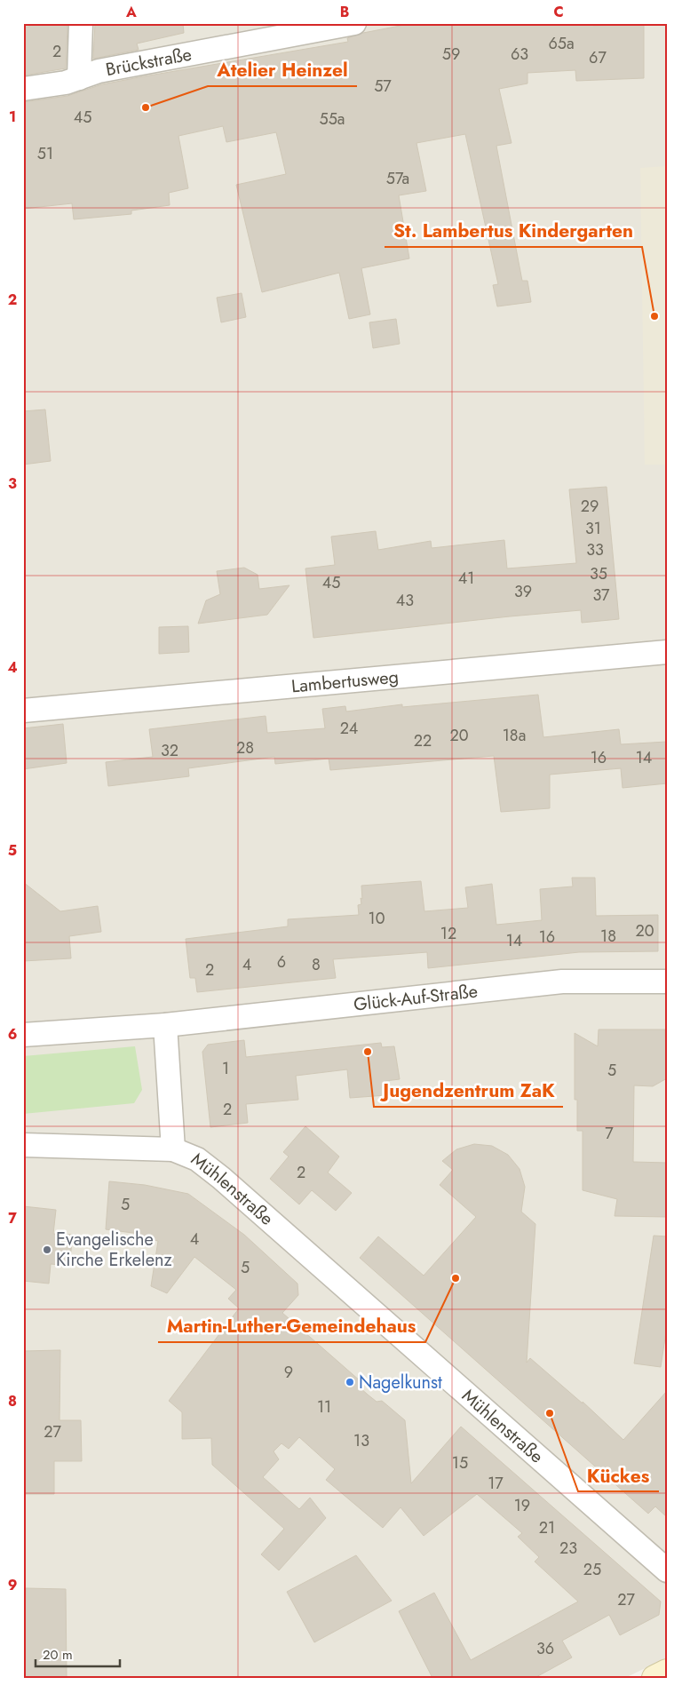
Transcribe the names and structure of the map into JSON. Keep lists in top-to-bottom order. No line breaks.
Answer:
{"streets":{"street":["Brückstraße","Lambertusweg","Glück-Auf-Straße","Mühlenstraße"]},"places":["Atelier Heinzel","St. Lambertus Kindergarten","Jugendzentrum ZaK","Evangelische Kirche Erkelenz","Martin-Luther-Gemeindehaus","Nagelkunst","Kückes"],"house_numbers":["65a","2","59","63","67","57","45","55a","51","57a","29","31","33","35","41","45","39","37","43","24","20","18a","22","28","32","16","14","10","20","12","18","16","14","6","4","8","2","1","5","2","7","2","5","4","5","9","11","27","13","15","17","19","21","23","25","27","36"],"scale_bar":"20 m","grid":{"columns":["A","B","C"],"rows":["1","2","3","4","5","6","7","8","9"]}}
